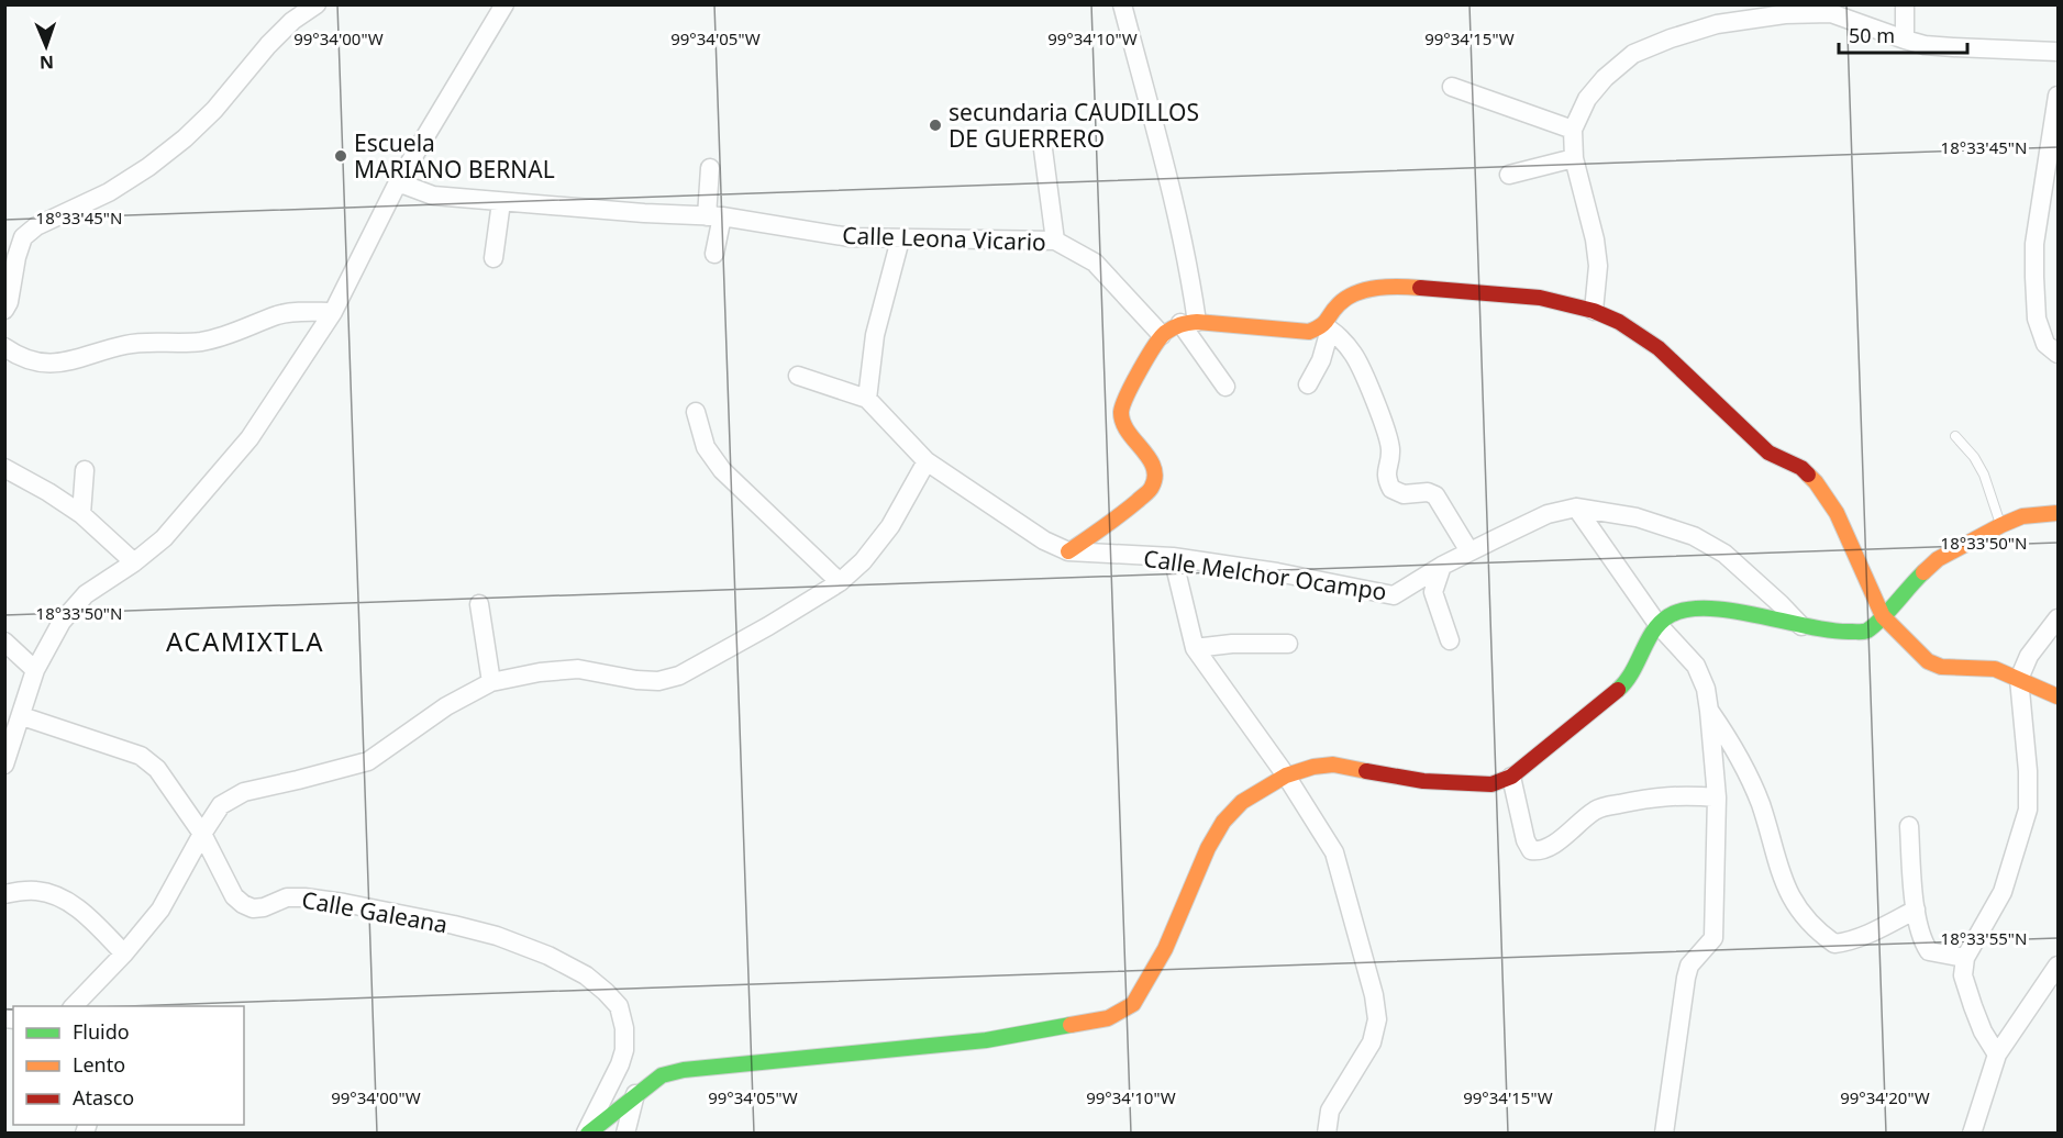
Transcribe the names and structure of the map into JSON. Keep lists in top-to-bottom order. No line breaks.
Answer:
{"streets":{"street":["Calle Leona Vicario","Calle Melchor Ocampo","Calle Galeana"]},"districts":["ACAMIXTLA"],"places":["secundaria CAUDILLOS DE GUERRERO","Escuela MARIANO BERNAL"],"legend":["Fluido","Lento","Atasco"],"scale_bar":"50 m","north":"bottom","coordinates":["99°34'00\"W","99°34'05\"W","99°34'10\"W","99°34'15\"W","18°33'45\"N","18°33'50\"N","18°33'55\"N","99°34'20\"W"]}
